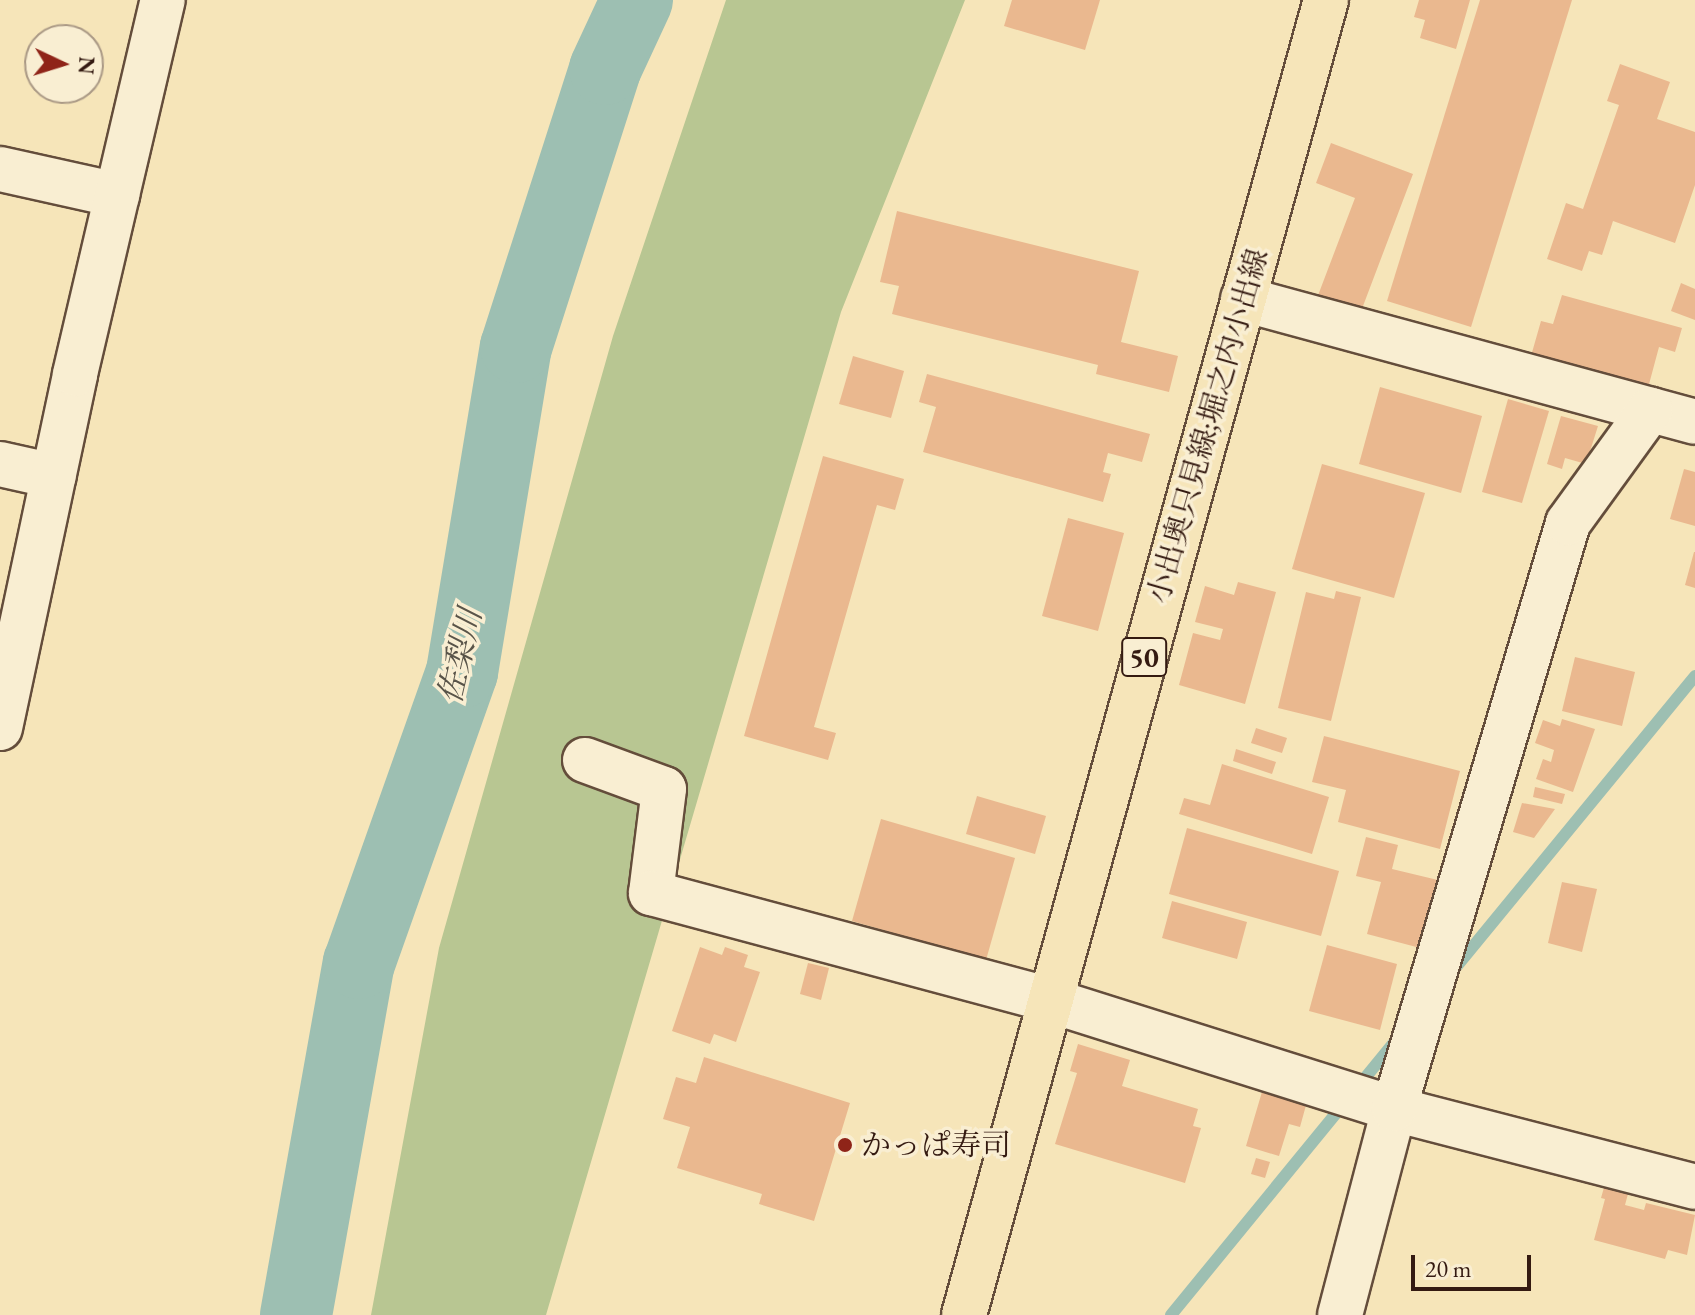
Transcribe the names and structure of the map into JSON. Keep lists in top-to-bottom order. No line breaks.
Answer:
{"streets":{"main road":["小出奥只見線;堀之内小出線","50"]},"water":["佐梨川"],"places":["かっぱ寿司"],"scale_bar":"20 m","north":"right"}
